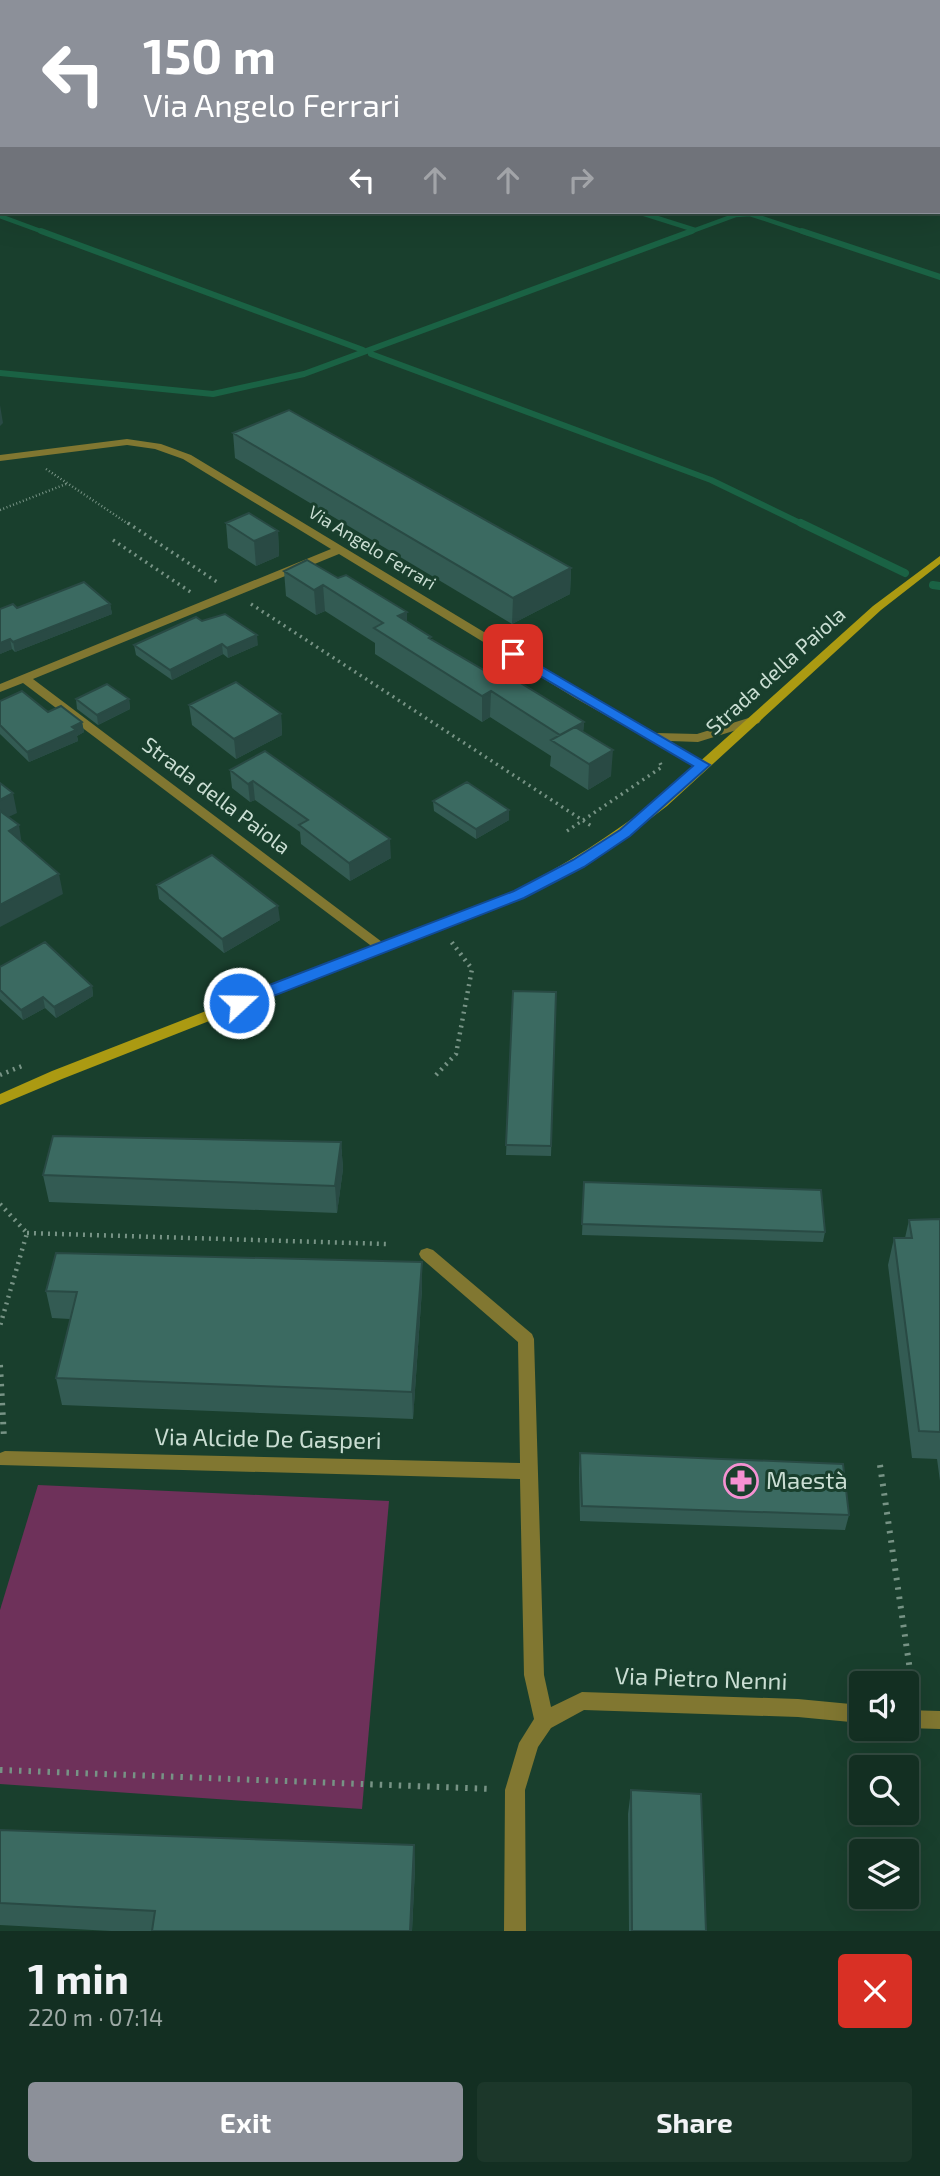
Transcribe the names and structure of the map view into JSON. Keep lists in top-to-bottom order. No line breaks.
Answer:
{"streets":{"street":["Via Angelo Ferrari","Strada della Paiola","Via Alcide De Gasperi","Via Pietro Nenni"]},"crossings":[["Via Angelo Ferrari","Strada della Paiola"]],"places":{"pharmacy":["Maestà"]},"page":{"turn":["150 m","Via Angelo Ferrari"],"heading":["1 min","220 m · 07:14"],"buttons":["Exit","Share"]}}
